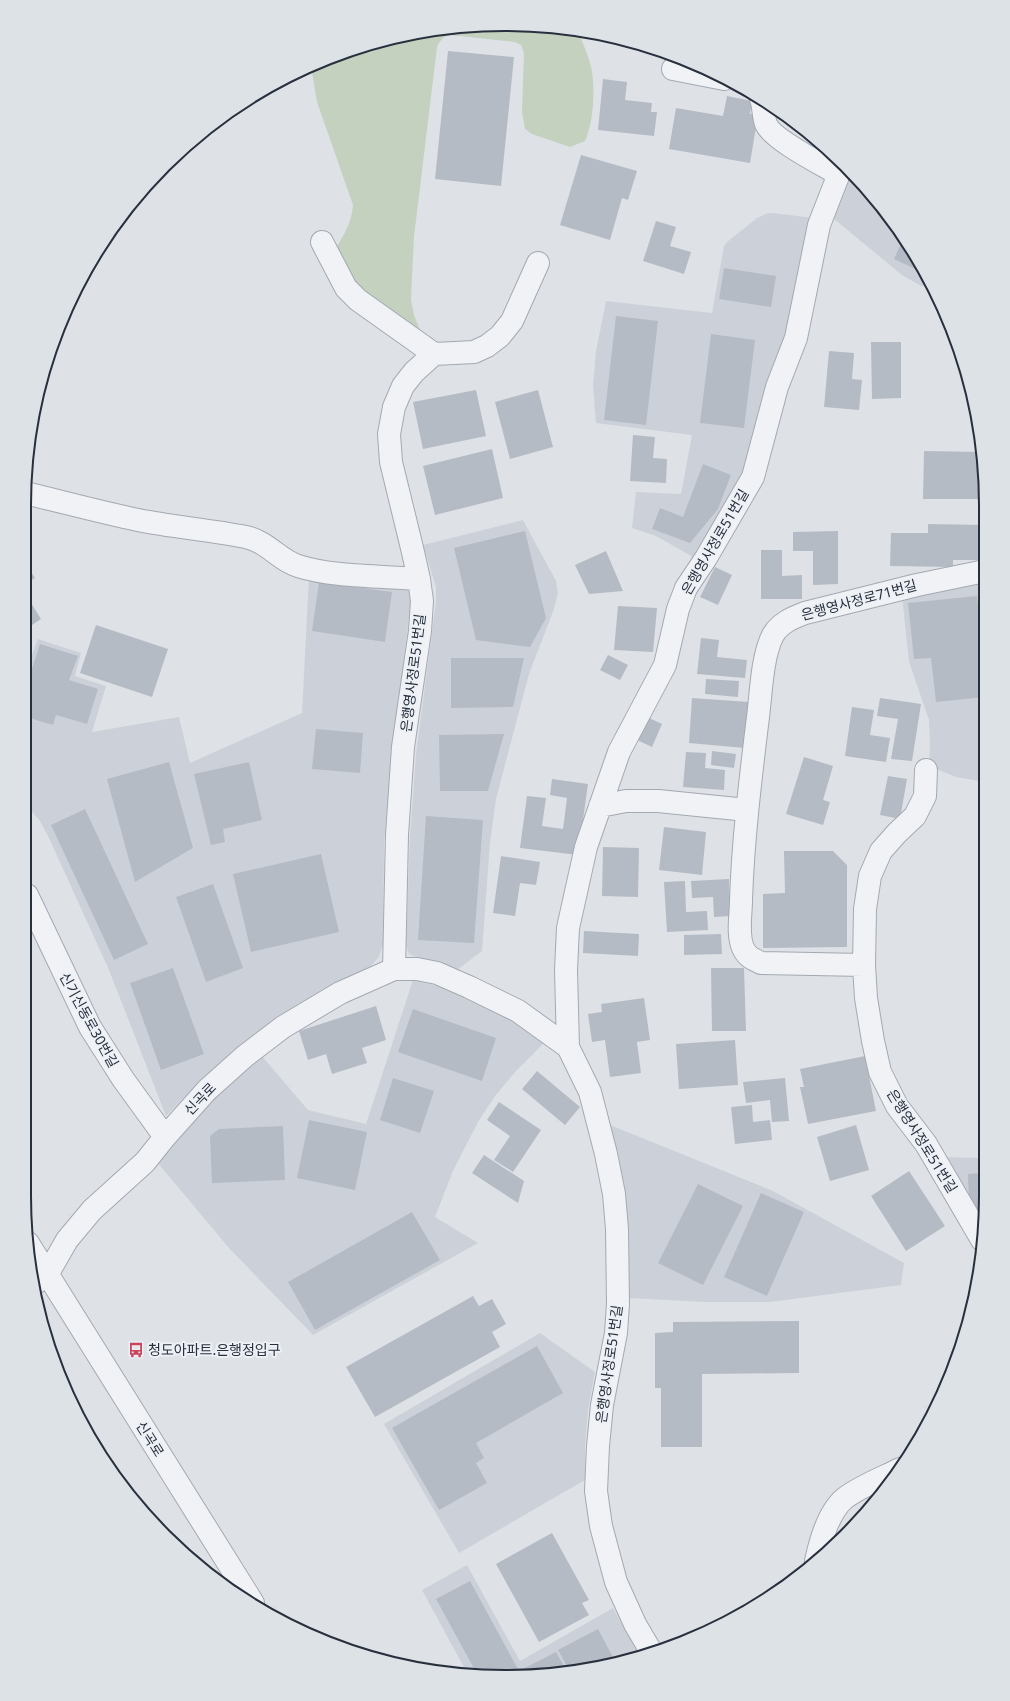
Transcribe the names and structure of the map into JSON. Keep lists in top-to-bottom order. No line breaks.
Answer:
{"streets":{"street":["은행영사정로51번길","은행영사정로71번길","신기신동로30번길","신곡로"]},"crossings":[["은행영사정로51번길","은행영사정로71번길"],["은행영사정로51번길","신곡로"],["신기신동로30번길","신곡로"]],"places":{"bus stop":["청도아파트.은행정입구"]}}
